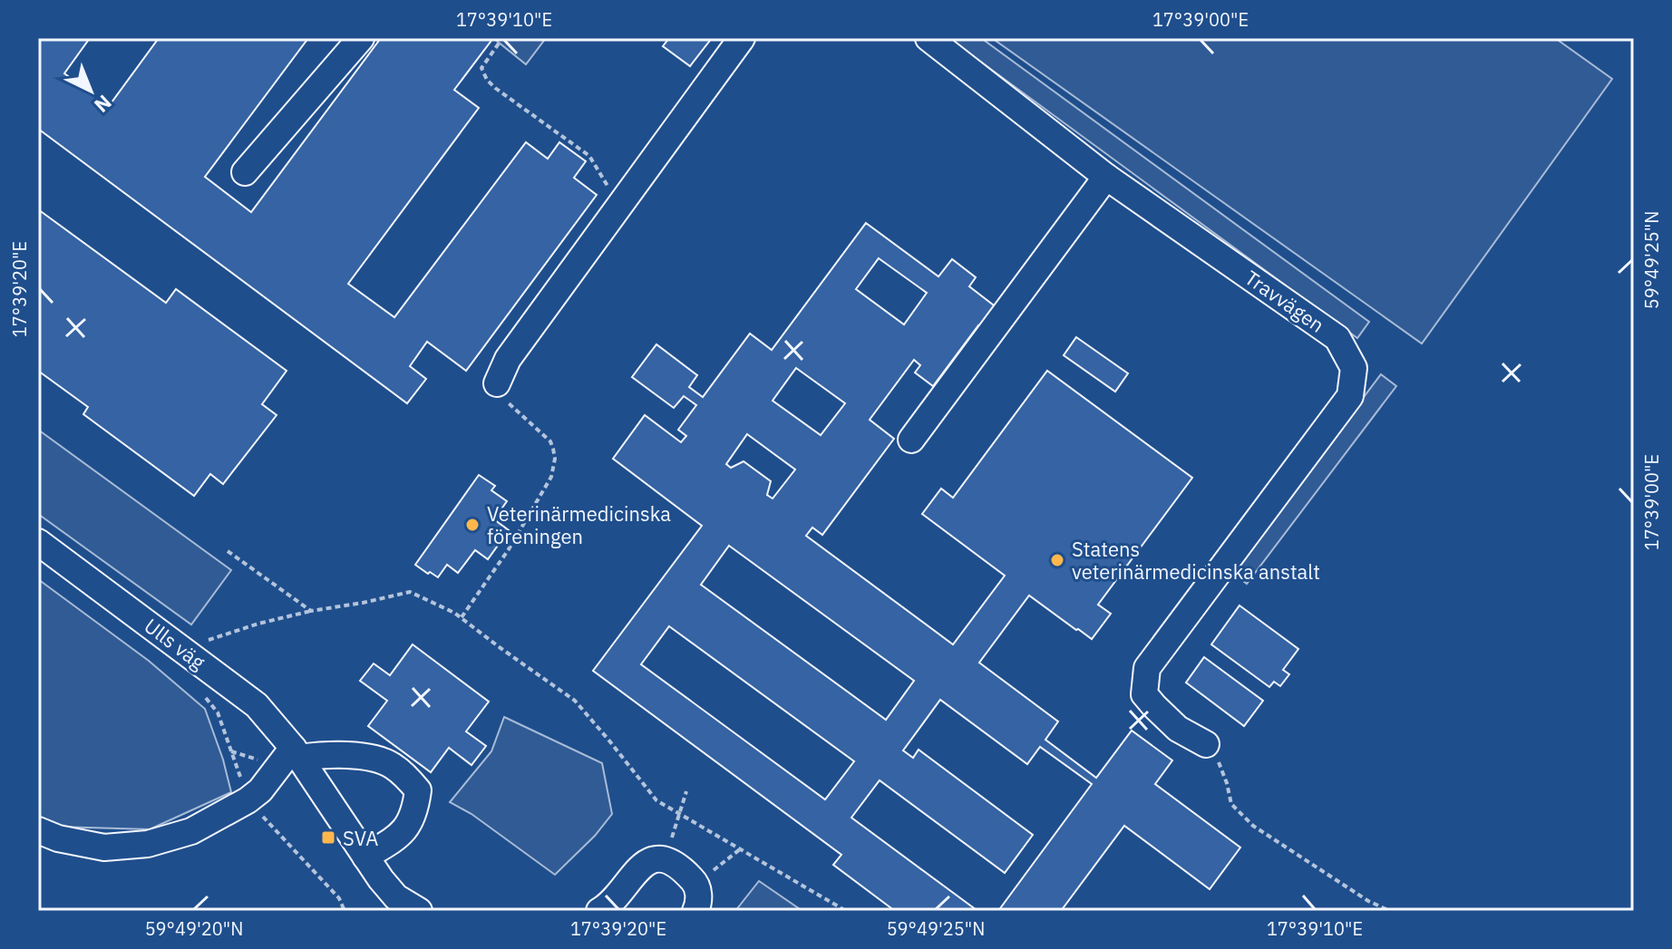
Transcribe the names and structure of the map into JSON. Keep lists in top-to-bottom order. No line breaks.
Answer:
{"streets":{"street":["Travvägen","Ulls väg"]},"places":{"other":["Veterinärmedicinska föreningen","Statens veterinärmedicinska anstalt"],"transit":["SVA"]},"north":"bottom right","coordinates":["17°39'10\"E","17°39'00\"E","59°49'25\"N","17°39'20\"E","59°49'20\"N"]}
